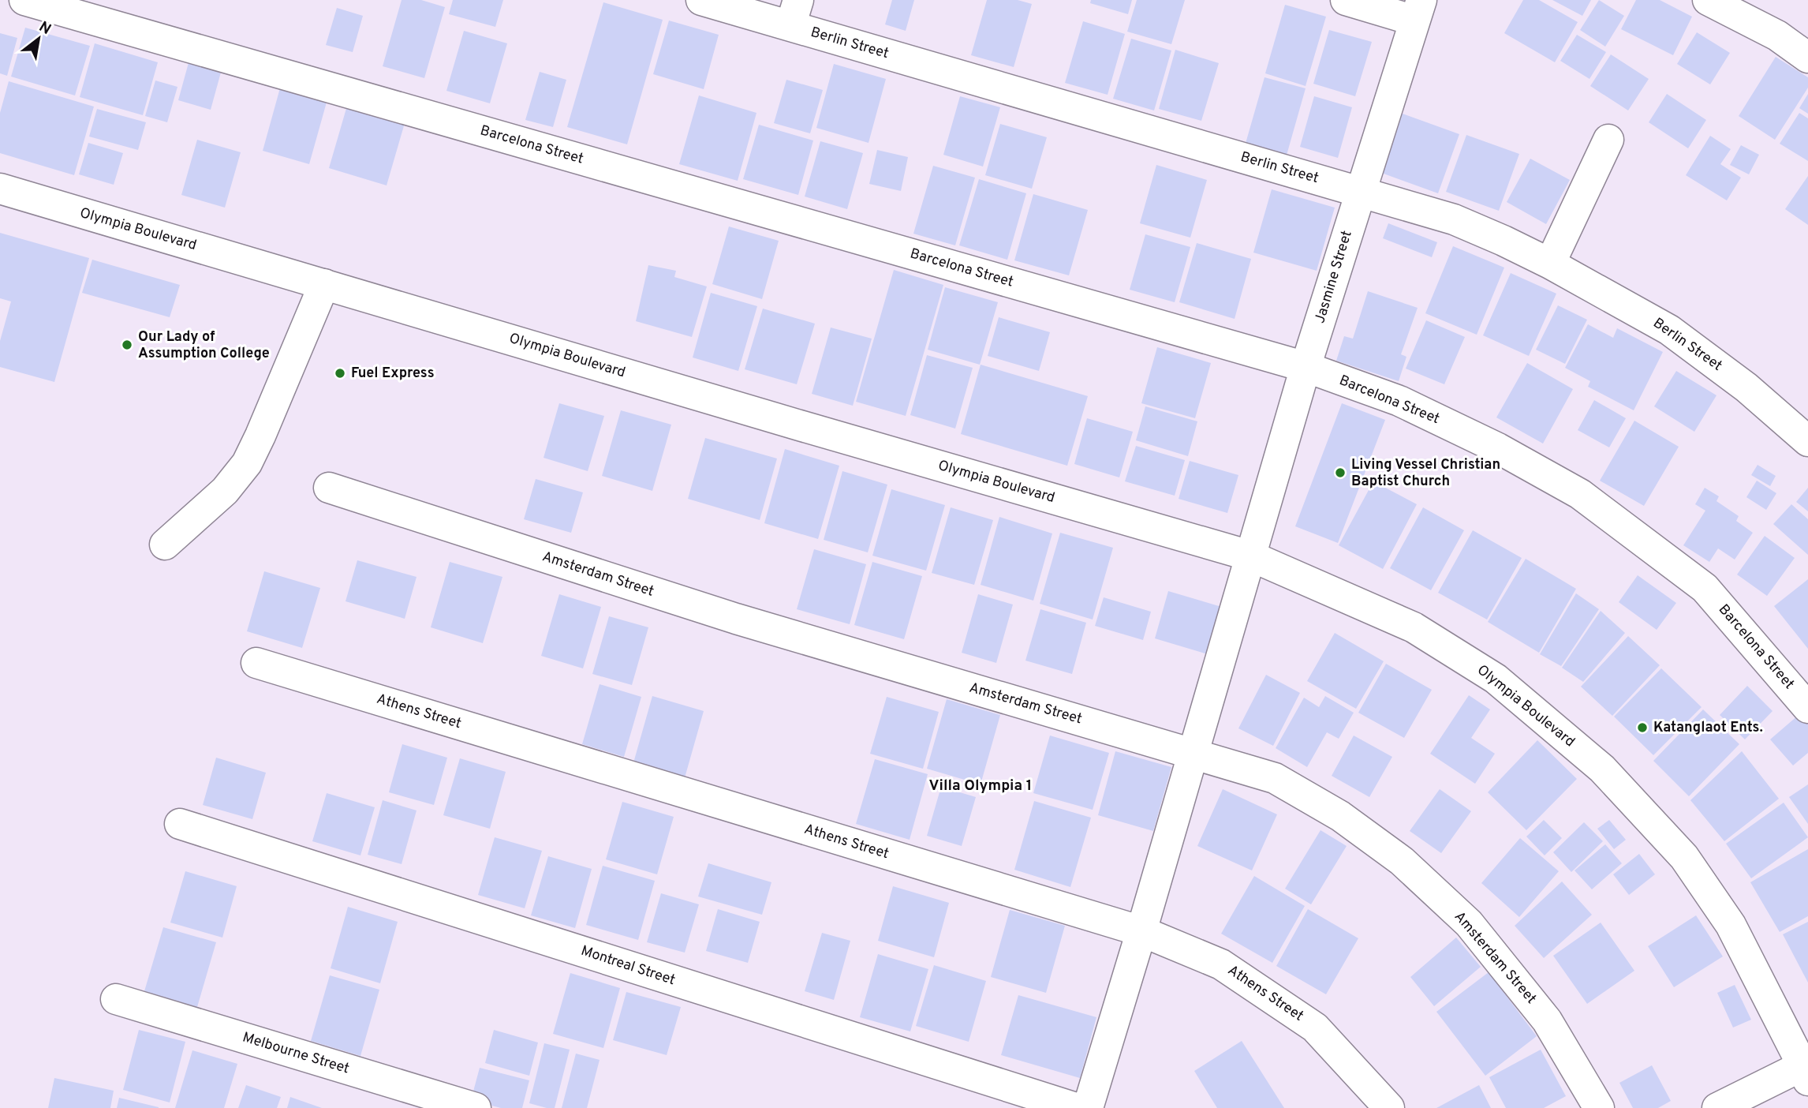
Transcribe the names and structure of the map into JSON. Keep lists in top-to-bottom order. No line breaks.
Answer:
{"streets":{"street":["Berlin Street","Barcelona Street","Olympia Boulevard","Jasmine Street","Amsterdam Street","Athens Street","Montreal Street","Melbourne Street"]},"crossings":[["Berlin Street","Jasmine Street"],["Barcelona Street","Jasmine Street"],["Olympia Boulevard","Jasmine Street"],["Jasmine Street","Amsterdam Street"],["Jasmine Street","Athens Street"]],"districts":["Villa Olympia 1"],"places":["Our Lady of Assumption College","Fuel Express","Living Vessel Christian Baptist Church","Katanglaot Ents."],"north":"top right"}
